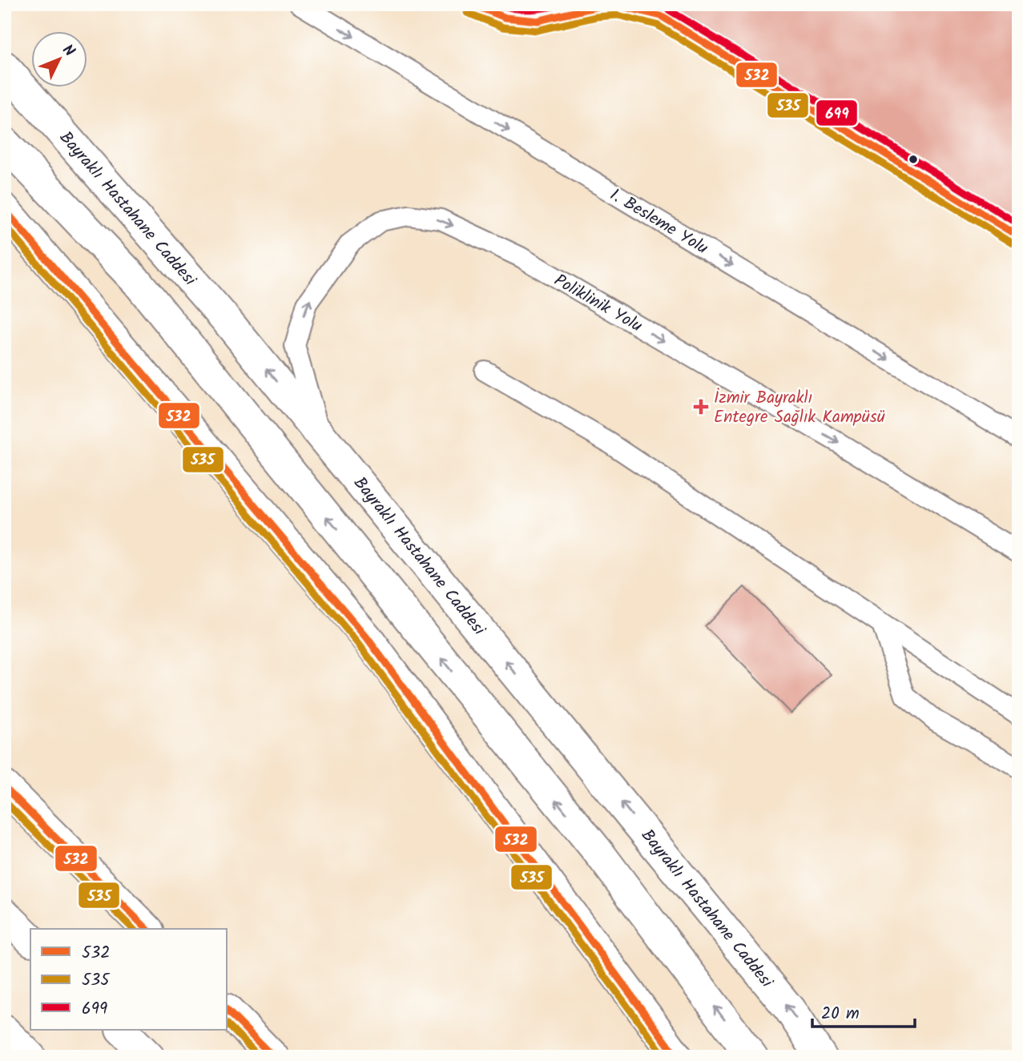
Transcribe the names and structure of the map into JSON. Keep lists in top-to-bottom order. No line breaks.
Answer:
{"streets":{"main road":["Bayraklı Hastahane Caddesi"],"lane":["1. Besleme Yolu","Poliklinik Yolu"]},"crossings":[["Bayraklı Hastahane Caddesi","Poliklinik Yolu"]],"places":{"health":["İzmir Bayraklı Entegre Sağlık Kampüsü"]},"lines":["transit line 532","transit line 699","transit line 535"],"legend":["532","535","699"],"scale_bar":"20 m","north":"top right"}
